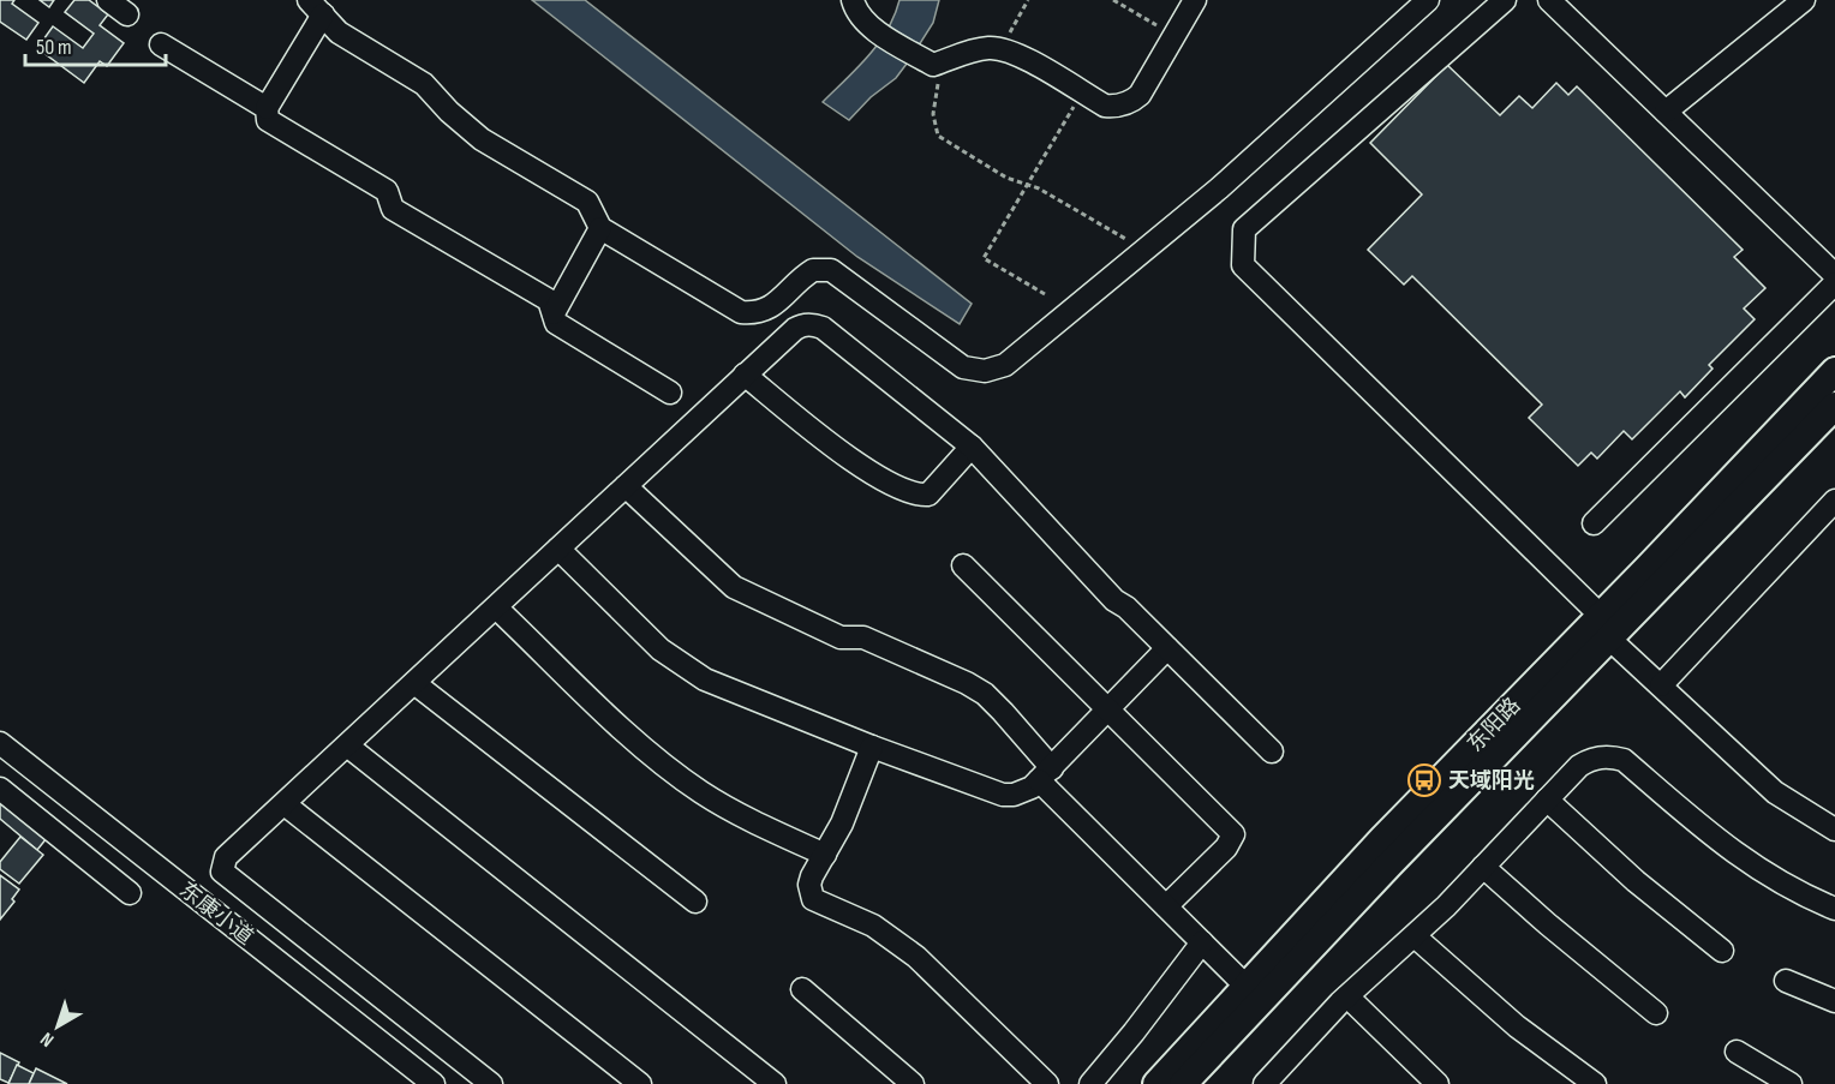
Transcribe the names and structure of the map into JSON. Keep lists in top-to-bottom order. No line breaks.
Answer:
{"streets":{"main road":["东阳路"],"street":["东康小道"]},"places":{"bus stop":["天域阳光"]},"scale_bar":"50 m","north":"bottom left"}
